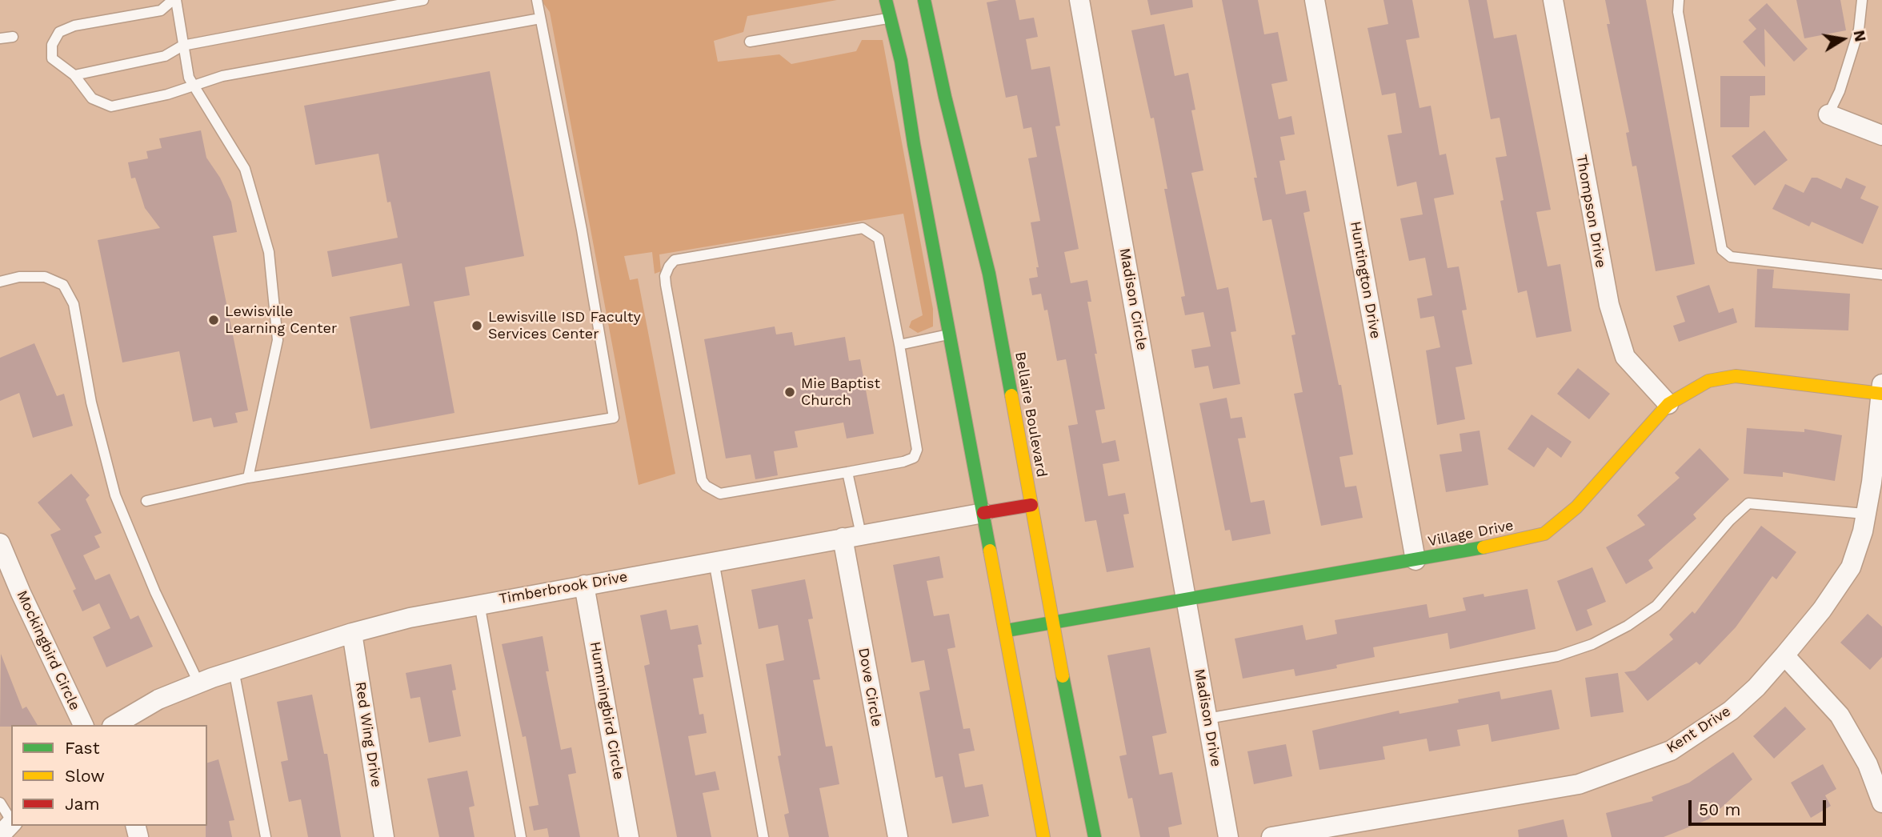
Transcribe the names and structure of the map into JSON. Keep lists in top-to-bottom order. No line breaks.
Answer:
{"streets":{"main road":["Bellaire Boulevard","Village Drive","Timberbrook Drive"],"street":["Thompson Drive","Huntington Drive","Madison Circle","Mockingbird Circle","Dove Circle","Hummingbird Circle","Madison Drive","Kent Drive","Red Wing Drive"]},"crossings":[["Thompson Drive","Village Drive"],["Huntington Drive","Village Drive"],["Madison Circle","Village Drive"],["Madison Circle","Madison Drive"],["Bellaire Boulevard","Village Drive"],["Bellaire Boulevard","Timberbrook Drive"],["Village Drive","Madison Drive"],["Village Drive","Kent Drive"],["Timberbrook Drive","Dove Circle"],["Timberbrook Drive","Hummingbird Circle"],["Timberbrook Drive","Red Wing Drive"]],"places":["Lewisville Learning Center","Lewisville ISD Faculty Services Center","Mie Baptist Church"],"legend":["Fast","Slow","Jam"],"scale_bar":"50 m","north":"right"}
